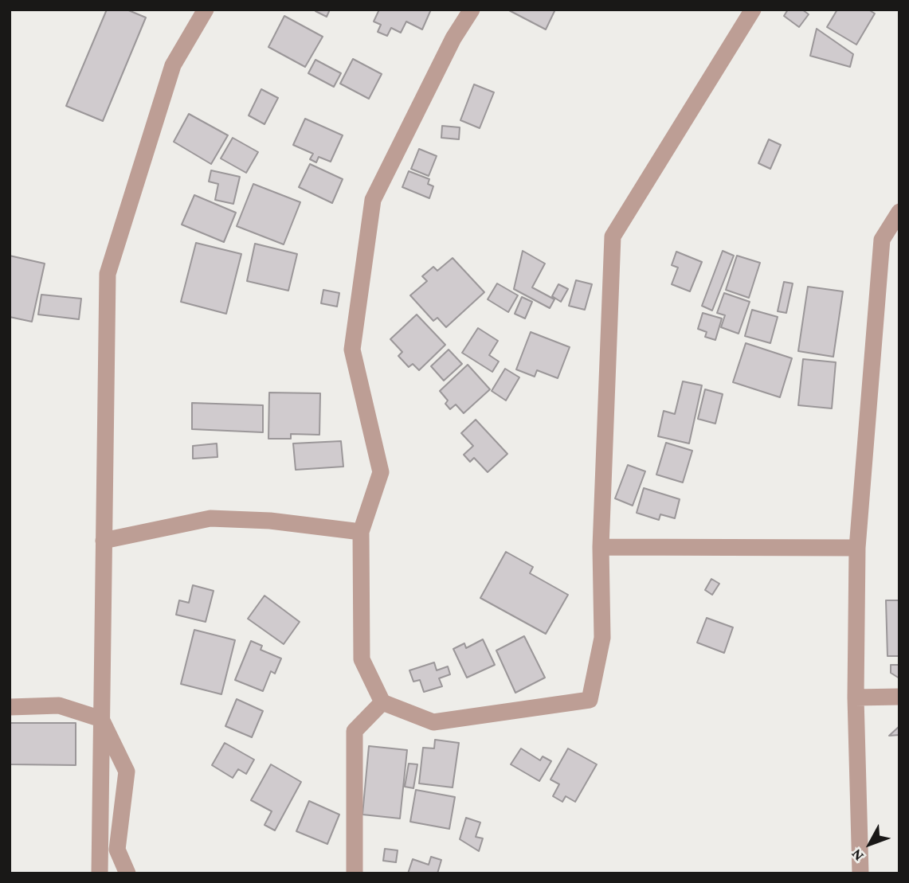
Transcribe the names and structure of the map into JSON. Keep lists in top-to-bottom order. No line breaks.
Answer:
{"north":"bottom left"}
